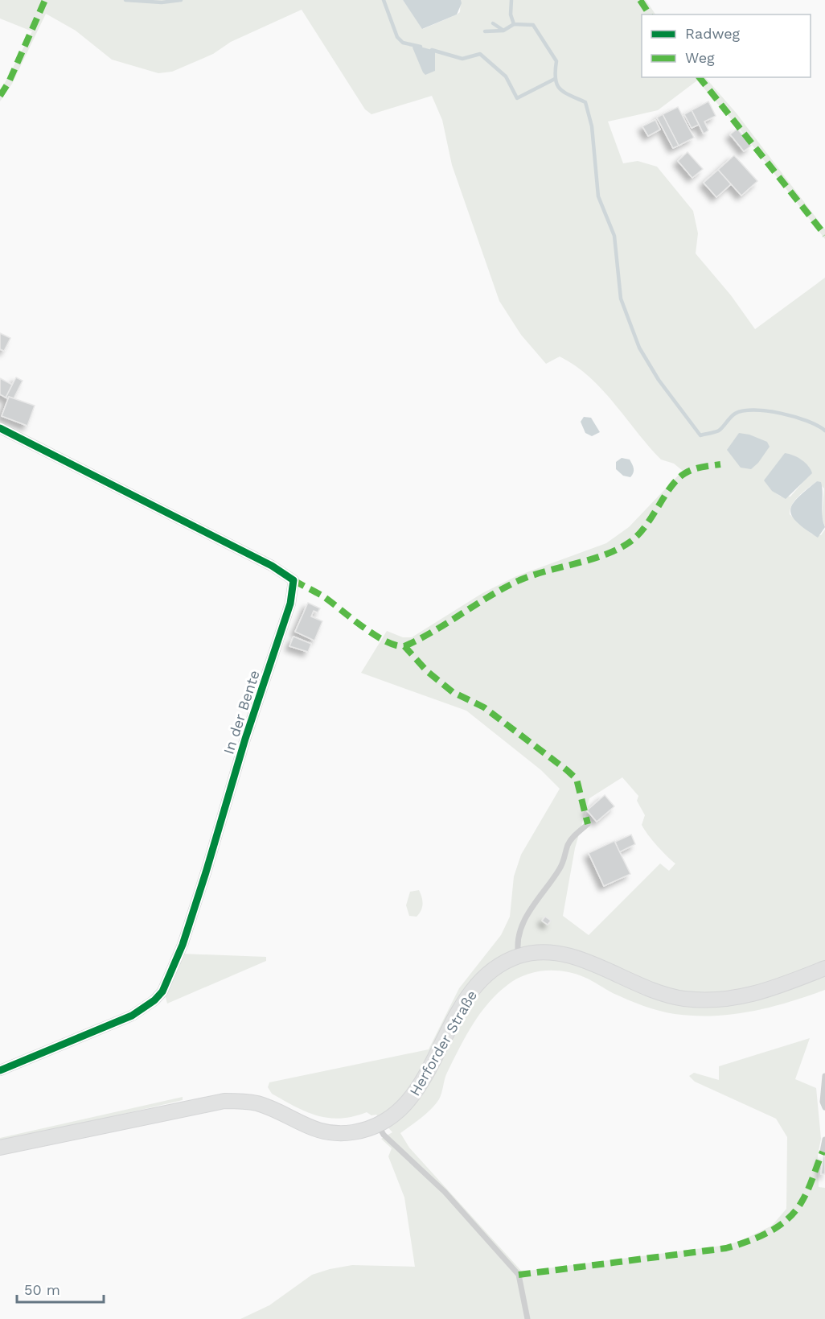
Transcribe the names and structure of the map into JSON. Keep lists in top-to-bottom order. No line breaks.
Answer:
{"streets":{"main road":["Herforder Straße"],"street":["In der Bente"]},"legend":["Radweg","Weg"],"scale_bar":"50 m"}
